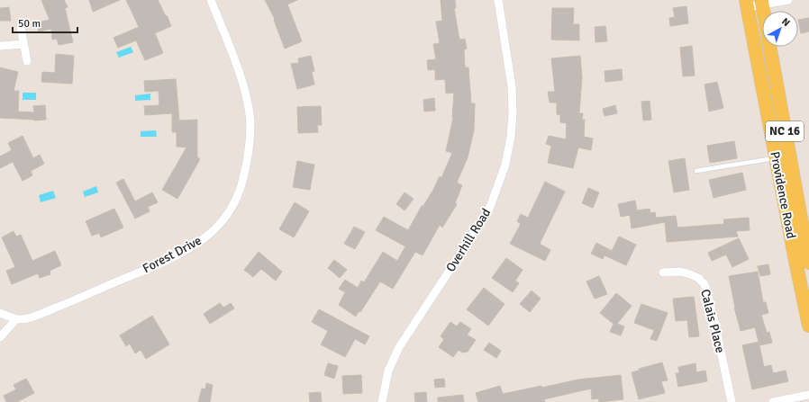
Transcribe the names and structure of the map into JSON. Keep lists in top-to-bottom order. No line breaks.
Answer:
{"streets":{"main road":["NC 16","Providence Road"],"street":["Overhill Road","Forest Drive","Calais Place"]},"scale_bar":"50 m","north":"top right"}
